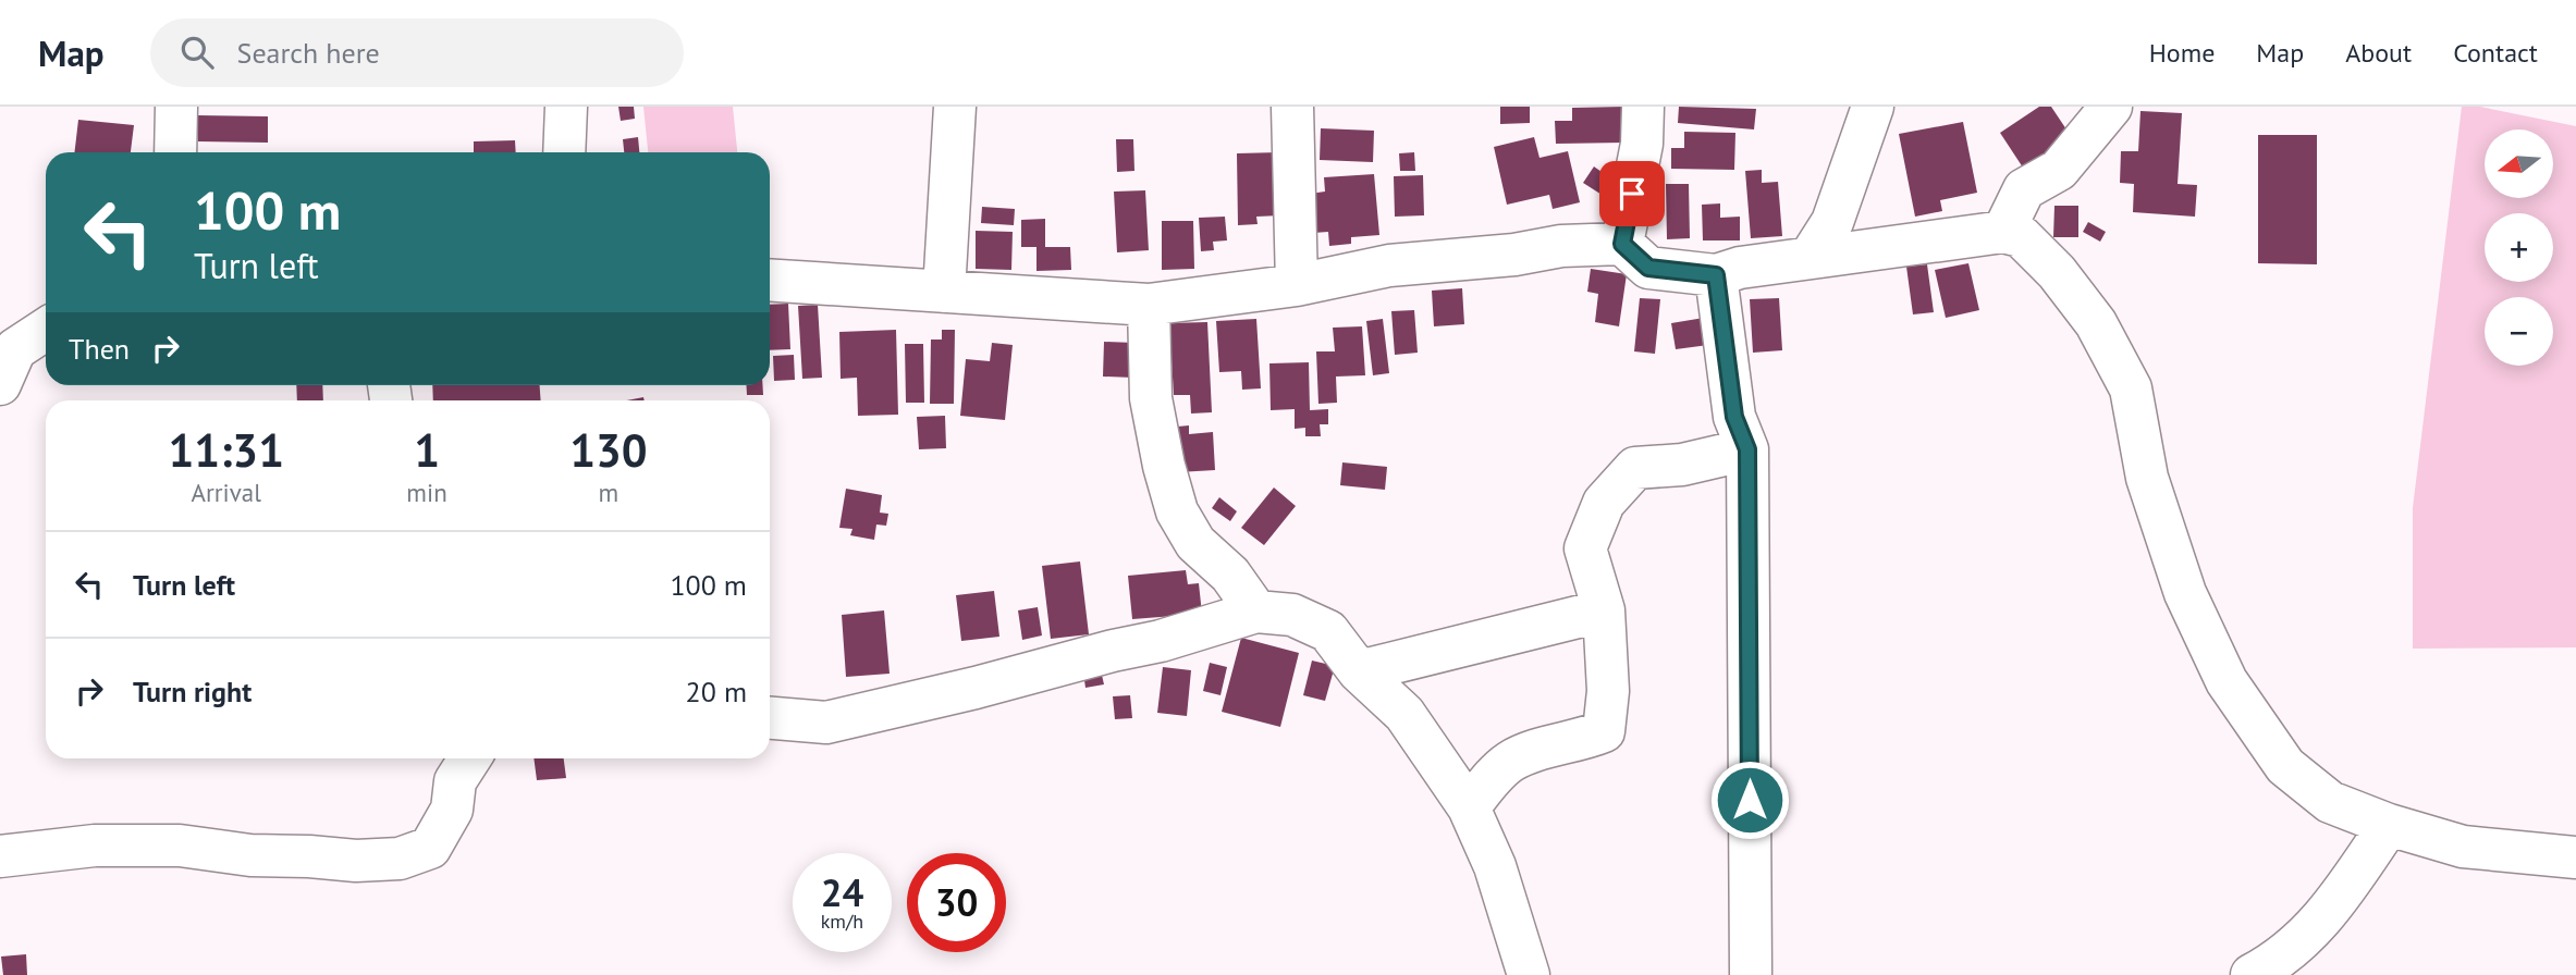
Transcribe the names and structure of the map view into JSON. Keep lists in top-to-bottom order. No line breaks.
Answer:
{"north":"left","page":{"header":"Map","search":"Search here","nav":["Home","Map","About","Contact"],"map_buttons":["+","−"],"turn":["100 m","Turn left"],"then":"Then","eta":["11:31","Arrival","1","min","130","m"],"list":[{"name":"Turn left","value":"100 m"},{"name":"Turn right","value":"20 m"}],"speed":"24 km/h","limit":"30"}}
